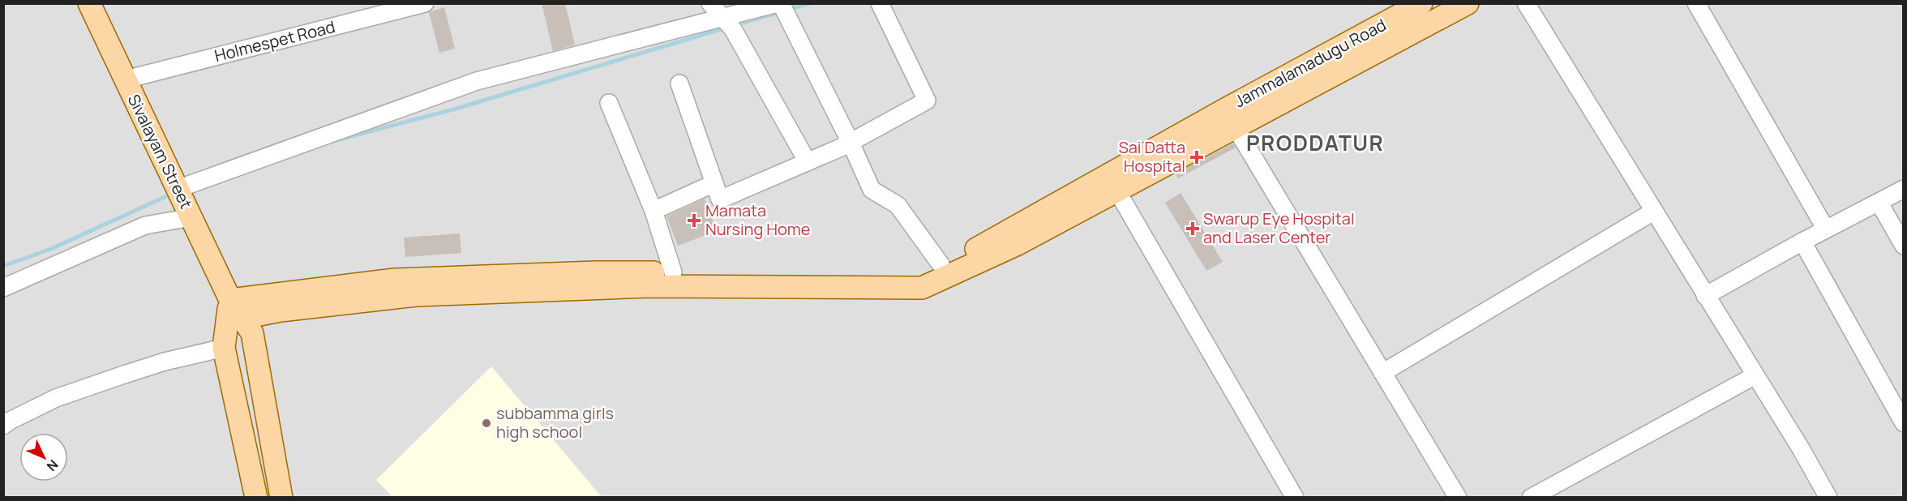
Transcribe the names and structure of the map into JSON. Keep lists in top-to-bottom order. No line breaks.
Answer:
{"streets":{"main road":["Jammalamadugu Road","Sivalayam Street"],"street":["Holmespet Road"]},"crossings":[["Holmespet Road","Sivalayam Street"]],"districts":["PRODDATUR"],"places":{"health":["Sai Datta Hospital","Mamata Nursing Home","Swarup Eye Hospital and Laser Center"],"other":["subbamma girls high school"]},"north":"bottom right"}
